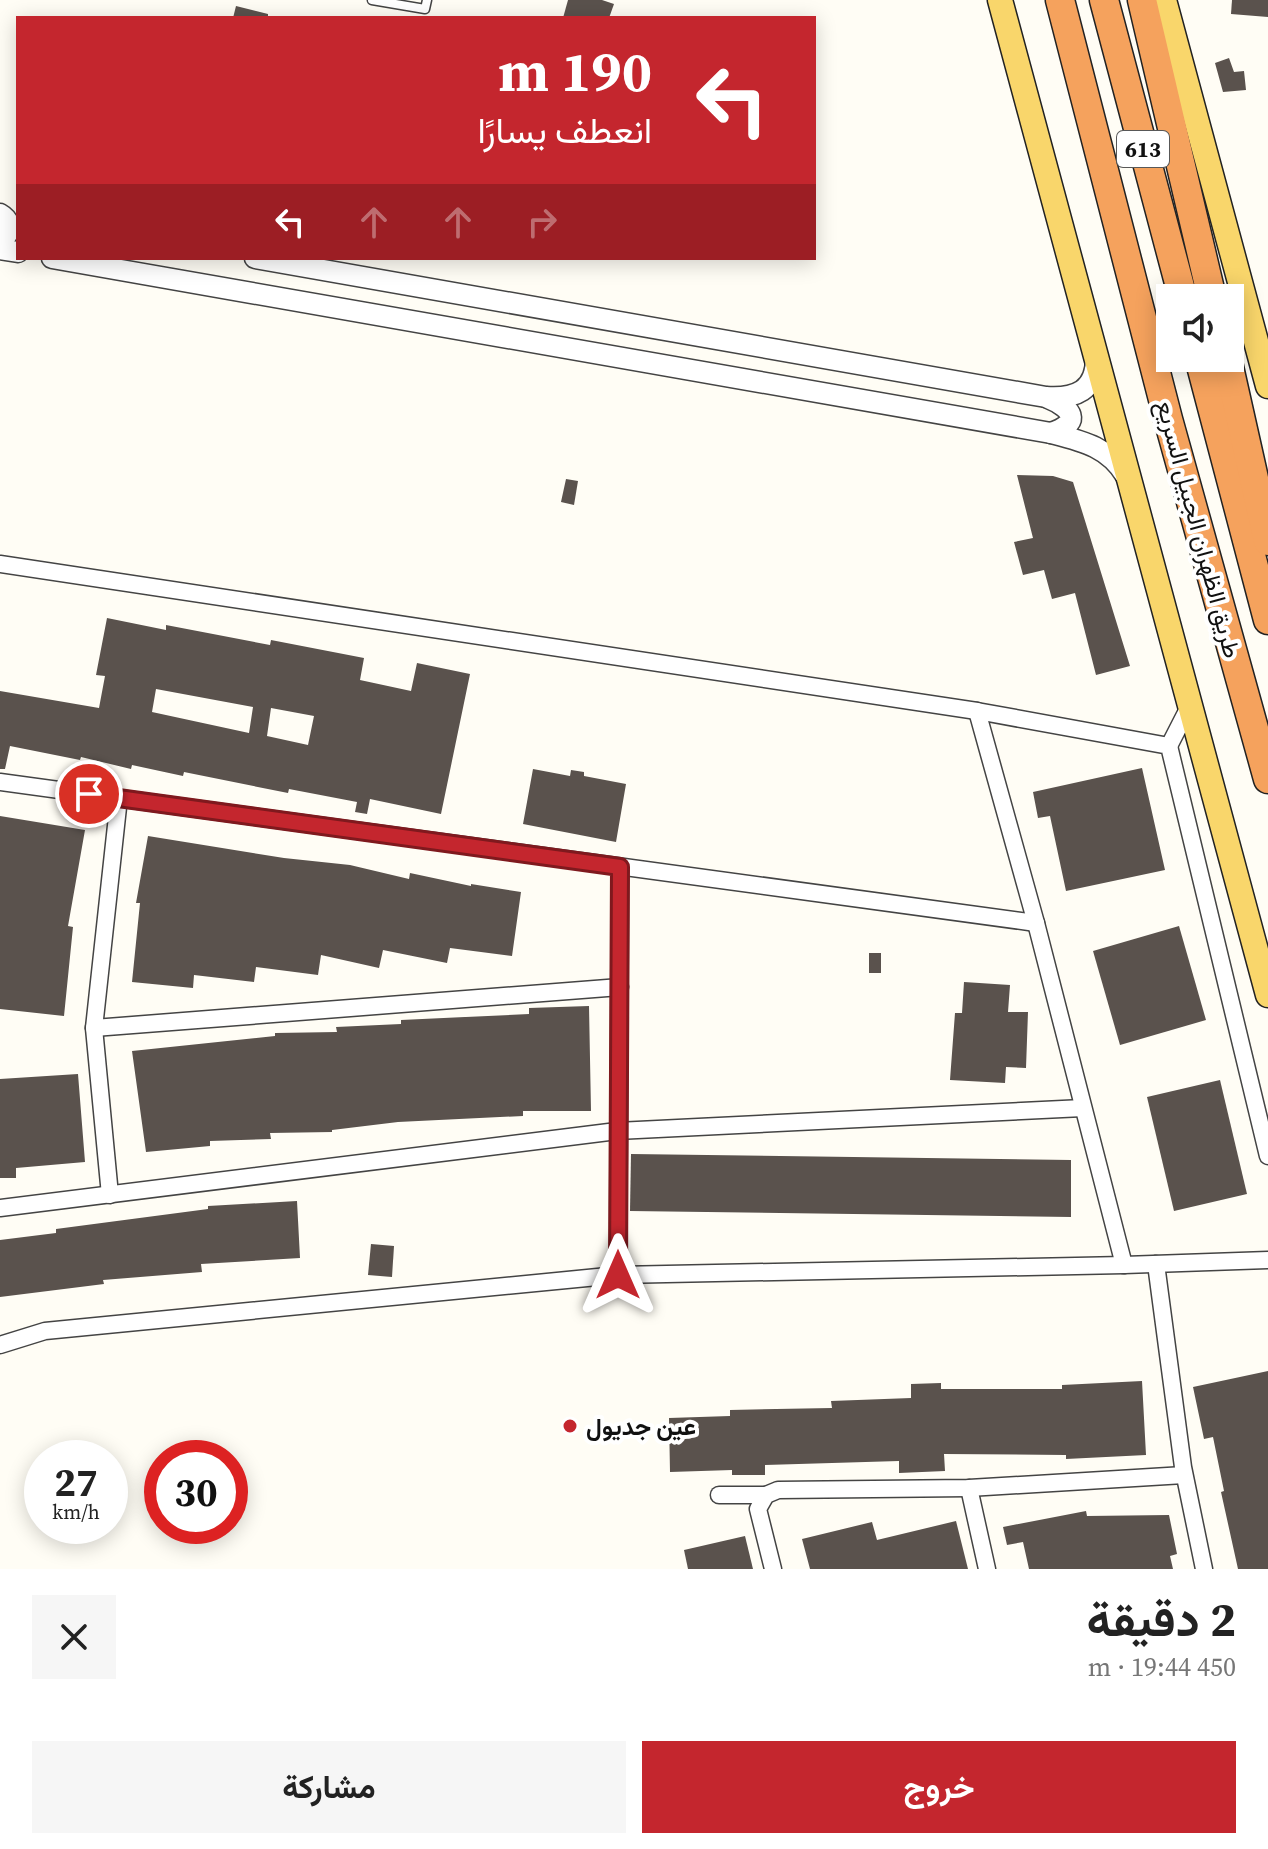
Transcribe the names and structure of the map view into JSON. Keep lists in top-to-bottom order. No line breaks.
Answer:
{"streets":{"highway":["613","طريق الظهران الجبيل السريع"]},"places":["عين جديول"],"page":{"turn":["190 m","انعطف يسارًا"],"speed":"27 km/h","limit":"30","heading":["2 دقيقة","450 m · 19:44"],"buttons":["خروج","مشاركة"]}}
